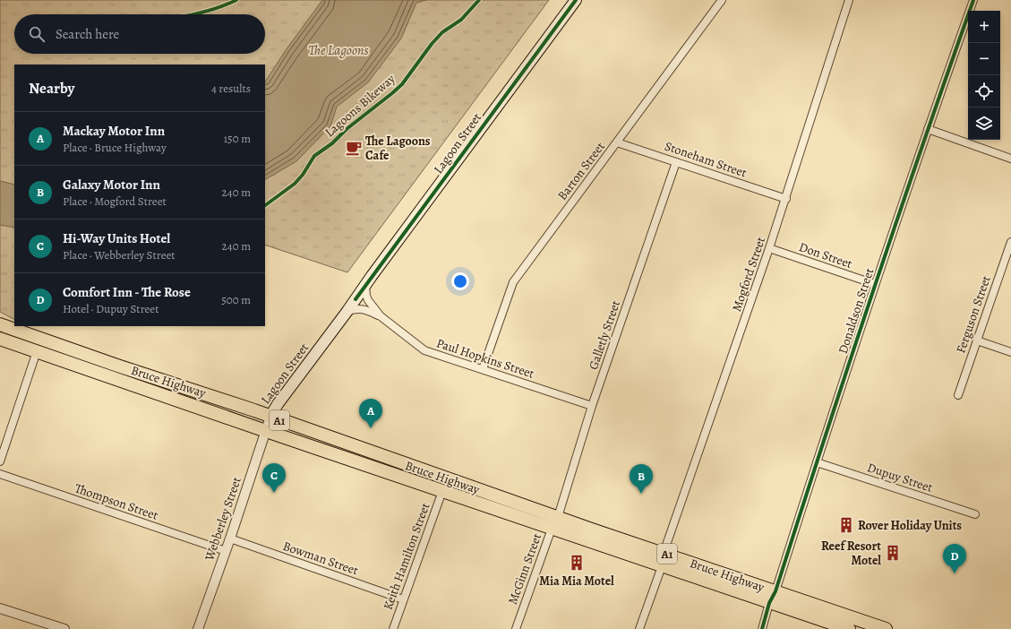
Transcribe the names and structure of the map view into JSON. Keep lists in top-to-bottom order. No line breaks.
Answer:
{"streets":{"highway":["Bruce Highway","A1"],"main road":["Lagoon Street"],"street":["Stoneham Street","Barton Street","Don Street","Mogford Street","Donaldson Street","Ferguson Street","Galletly Street","Paul Hopkins Street","Dupuy Street","Thompson Street","Webberley Street","Keith Hamilton Street","Bowman Street","McGinn Street"],"cycle path":["Lagoons Bikeway"]},"crossings":[["Lagoon Street","Paul Hopkins Street"],["Lagoon Street","Bruce Highway"],["Lagoon Street","Webberley Street"],["Stoneham Street","Barton Street"],["Stoneham Street","Mogford Street"],["Stoneham Street","Galletly Street"],["Barton Street","Paul Hopkins Street"],["Don Street","Mogford Street"],["Don Street","Donaldson Street"],["Mogford Street","Bruce Highway"],["Donaldson Street","Bruce Highway"],["Donaldson Street","Dupuy Street"],["Galletly Street","Paul Hopkins Street"],["Galletly Street","Bruce Highway"],["Galletly Street","McGinn Street"],["Bruce Highway","Webberley Street"],["Bruce Highway","Keith Hamilton Street"],["Bruce Highway","McGinn Street"],["Thompson Street","Webberley Street"],["Webberley Street","Bowman Street"],["Keith Hamilton Street","Bowman Street"]],"water":["The Lagoons"],"places":{"cafe":["The Lagoons Cafe"],"building":["Rover Holiday Units","Reef Resort Motel","Mia Mia Motel"]},"page":{"map_buttons":["+","−"],"search":"Search here","heading":["Nearby","4 results"],"list":[{"mark":"A","name":"Mackay Motor Inn","note":"Place · Bruce Highway","value":"150 m"},{"mark":"B","name":"Galaxy Motor Inn","note":"Place · Mogford Street","value":"240 m"},{"mark":"C","name":"Hi-Way Units Hotel","note":"Place · Webberley Street","value":"240 m"},{"mark":"D","name":"Comfort Inn - The Rose","note":"Hotel · Dupuy Street","value":"500 m"}],"pins":["A","C","B","D"]}}
